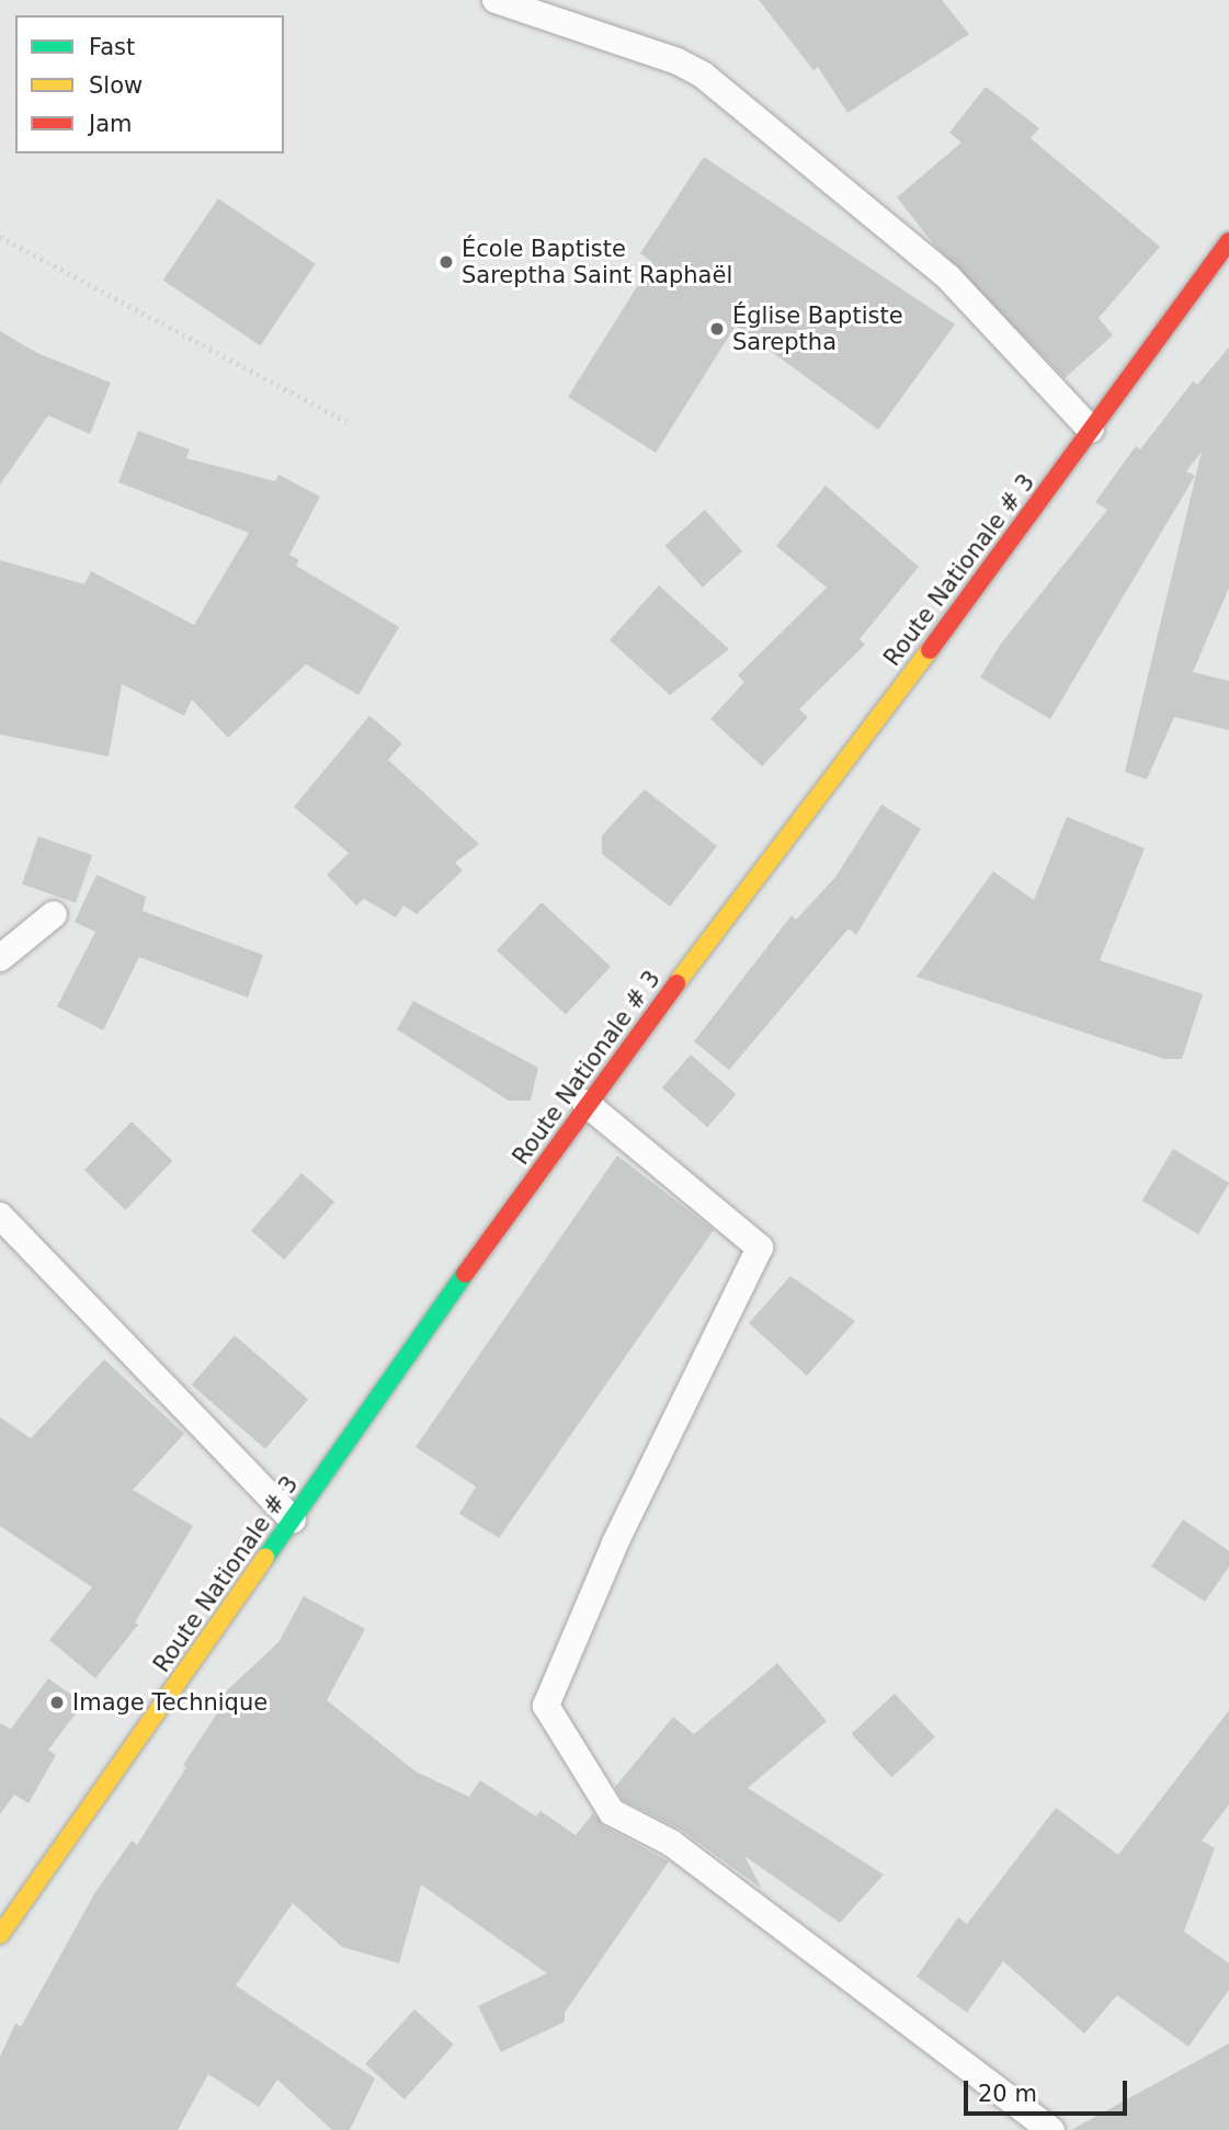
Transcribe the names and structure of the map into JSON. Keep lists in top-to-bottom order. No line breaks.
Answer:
{"streets":{"main road":["Route Nationale # 3"]},"places":["École Baptiste Sareptha Saint Raphaël","Église Baptiste Sareptha","Image Technique"],"legend":["Fast","Slow","Jam"],"scale_bar":"20 m"}
